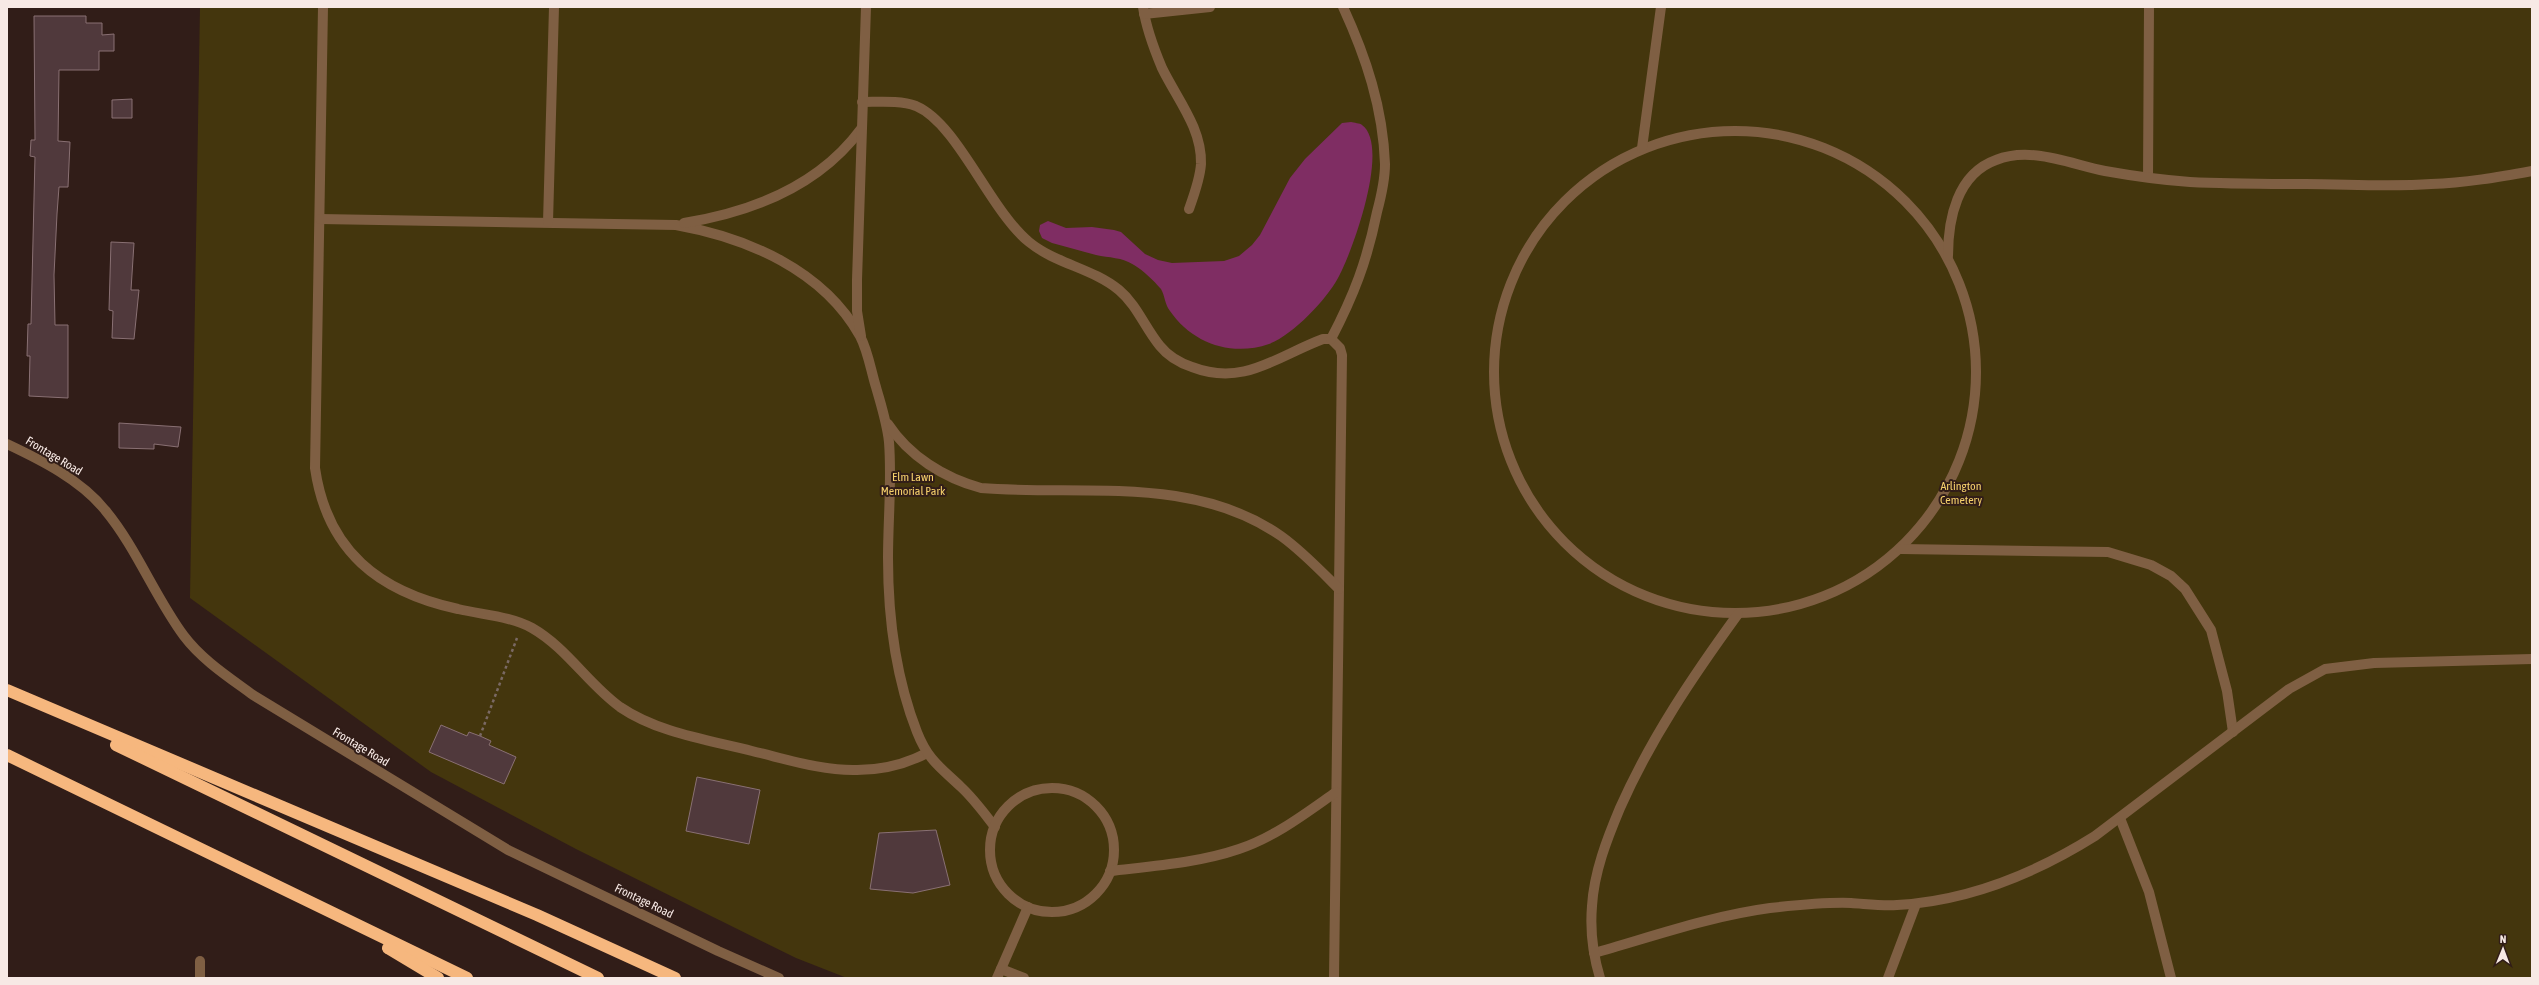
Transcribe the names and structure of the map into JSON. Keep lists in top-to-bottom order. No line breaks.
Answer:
{"streets":{"street":["Frontage Road"]},"parks":["Elm Lawn Memorial Park","Arlington Cemetery"],"north":"top"}
